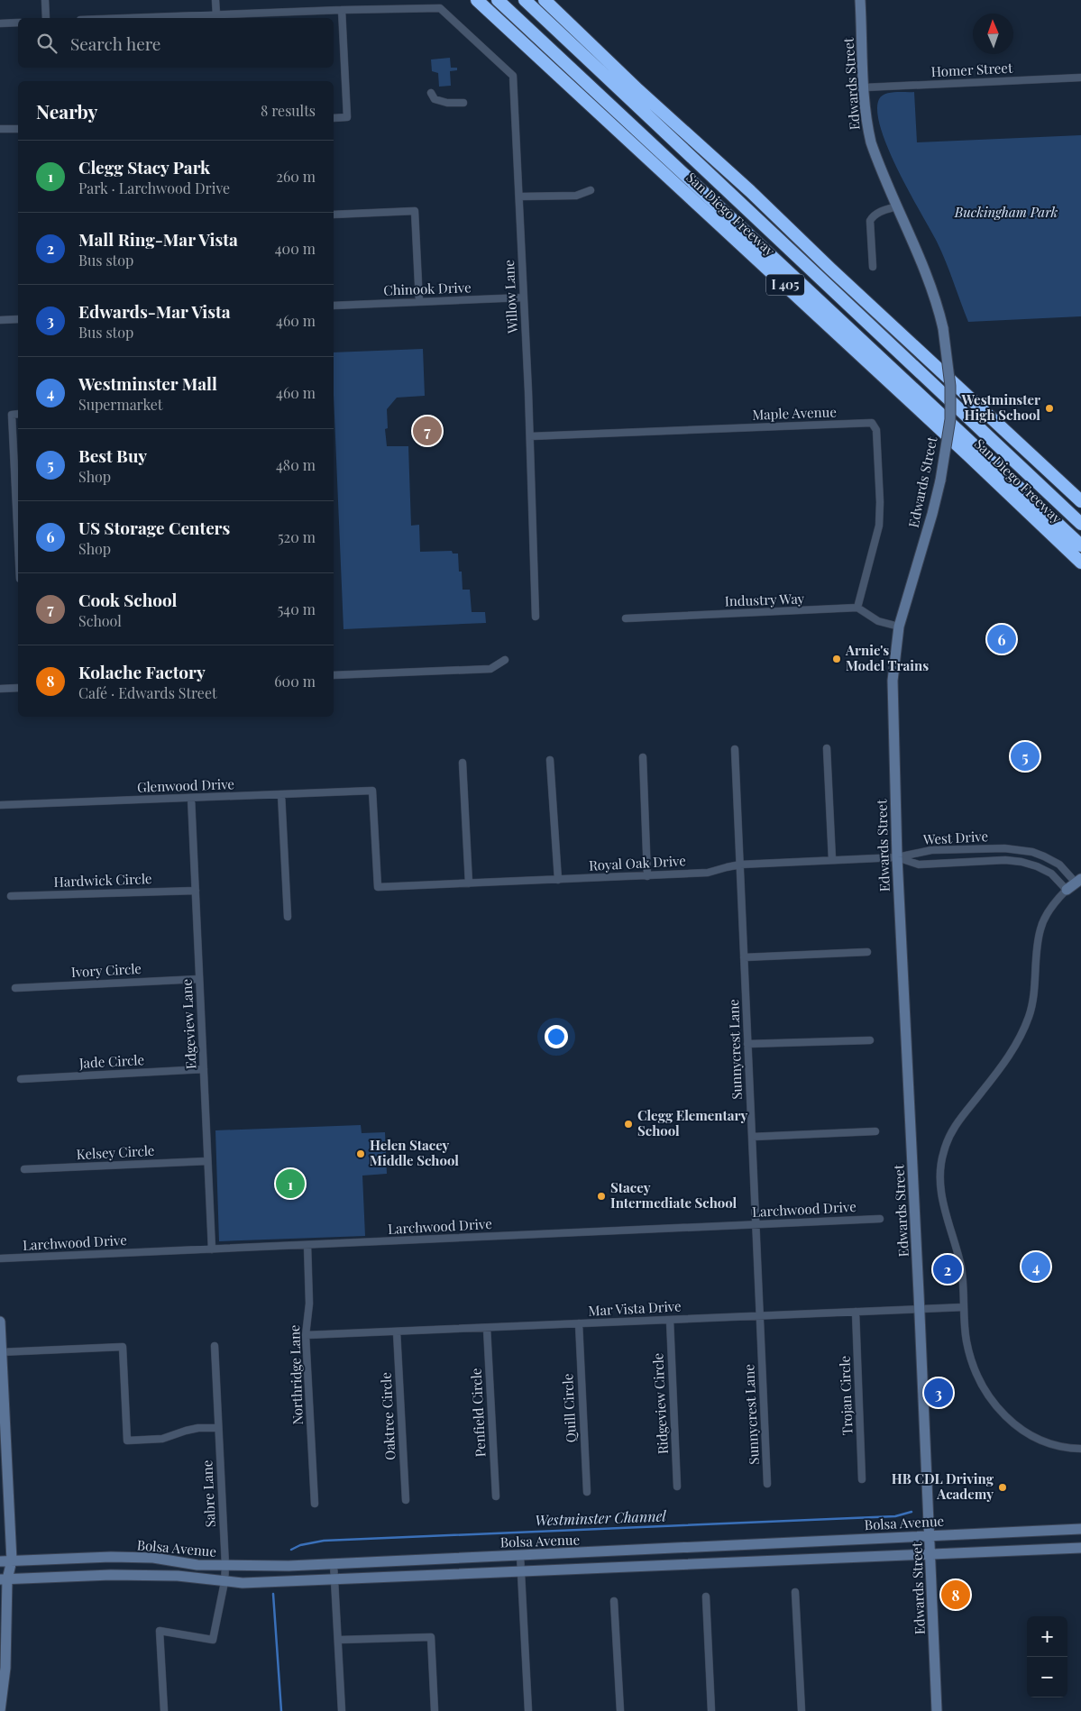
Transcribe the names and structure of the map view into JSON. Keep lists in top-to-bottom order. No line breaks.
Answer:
{"streets":{"highway":["San Diego Freeway","I 405"],"main road":["Edwards Street","Bolsa Avenue"],"street":["Homer Street","Chinook Drive","Willow Lane","Maple Avenue","Industry Way","Glenwood Drive","West Drive","Royal Oak Drive","Hardwick Circle","Ivory Circle","Edgeview Lane","Sunnycrest Lane","Jade Circle","Kelsey Circle","Larchwood Drive","Mar Vista Drive","Northridge Lane","Trojan Circle","Ridgeview Circle","Quill Circle","Penfield Circle","Oaktree Circle","Sabre Lane"]},"crossings":[["Homer Street","Edwards Street"],["Edwards Street","West Drive"],["Edwards Street","Royal Oak Drive"],["Edwards Street","Mar Vista Drive"],["Edwards Street","Bolsa Avenue"],["Chinook Drive","Willow Lane"],["Willow Lane","Maple Avenue"],["Maple Avenue","Industry Way"],["Glenwood Drive","Royal Oak Drive"],["Glenwood Drive","Edgeview Lane"],["West Drive","Royal Oak Drive"],["Royal Oak Drive","Sunnycrest Lane"],["Hardwick Circle","Edgeview Lane"],["Ivory Circle","Edgeview Lane"],["Edgeview Lane","Jade Circle"],["Edgeview Lane","Kelsey Circle"],["Edgeview Lane","Larchwood Drive"],["Sunnycrest Lane","Larchwood Drive"],["Sunnycrest Lane","Mar Vista Drive"],["Larchwood Drive","Northridge Lane"],["Mar Vista Drive","Northridge Lane"],["Mar Vista Drive","Trojan Circle"],["Mar Vista Drive","Ridgeview Circle"],["Mar Vista Drive","Quill Circle"],["Mar Vista Drive","Penfield Circle"],["Mar Vista Drive","Oaktree Circle"],["Sabre Lane","Bolsa Avenue"]],"water":["Westminster Channel"],"parks":["Buckingham Park"],"places":["Westminster High School","Arnie's Model Trains","Clegg Elementary School","Helen Stacey Middle School","Stacey Intermediate School","HB CDL Driving Academy"],"north":"top","page":{"search":"Search here","heading":["Nearby","8 results"],"list":[{"mark":"1","name":"Clegg Stacy Park","note":"Park · Larchwood Drive","value":"260 m"},{"mark":"2","name":"Mall Ring-Mar Vista","note":"Bus stop","value":"400 m"},{"mark":"3","name":"Edwards-Mar Vista","note":"Bus stop","value":"460 m"},{"mark":"4","name":"Westminster Mall","note":"Supermarket","value":"460 m"},{"mark":"5","name":"Best Buy","note":"Shop","value":"480 m"},{"mark":"6","name":"US Storage Centers","note":"Shop","value":"520 m"},{"mark":"7","name":"Cook School","note":"School","value":"540 m"},{"mark":"8","name":"Kolache Factory","note":"Café · Edwards Street","value":"600 m"}],"pins":["7","6","5","1","4","2","3","8"],"map_buttons":["+","−"]}}
